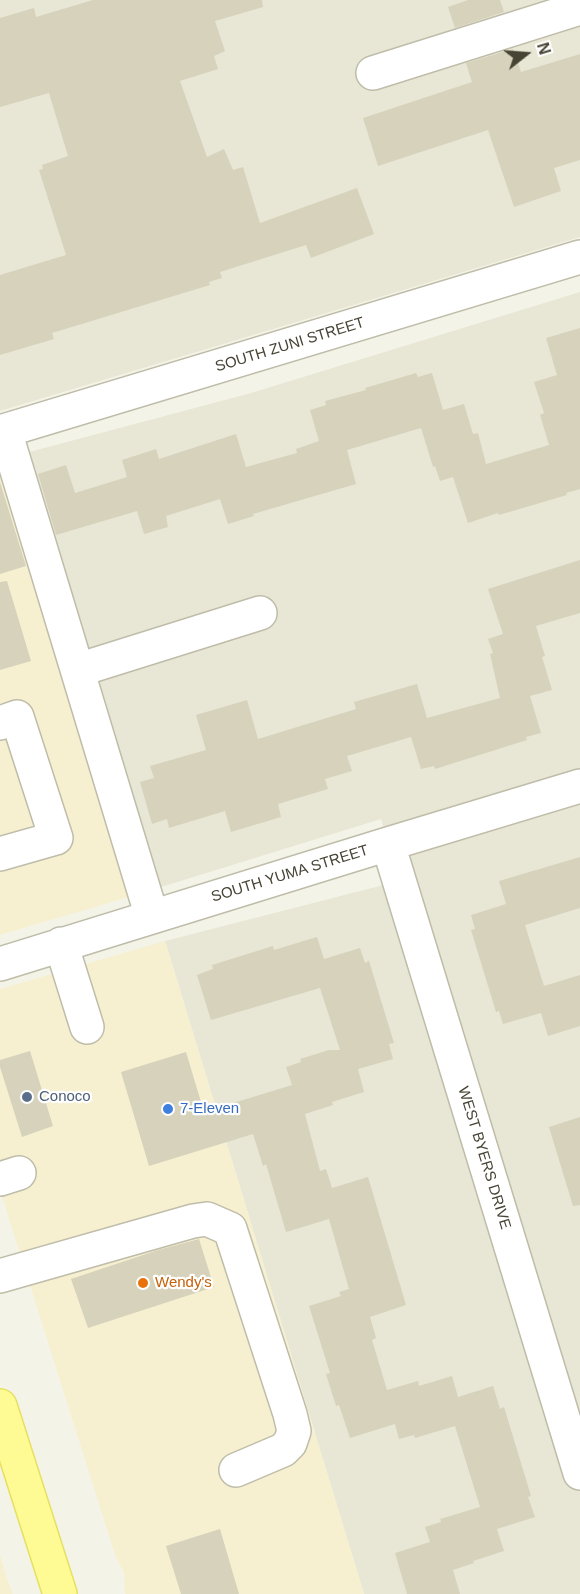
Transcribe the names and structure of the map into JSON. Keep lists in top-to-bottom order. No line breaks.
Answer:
{"streets":{"street":["SOUTH ZUNI STREET","SOUTH YUMA STREET","WEST BYERS DRIVE"]},"crossings":[["SOUTH YUMA STREET","WEST BYERS DRIVE"]],"places":["Conoco","7-Eleven","Wendy's"],"north":"right"}
